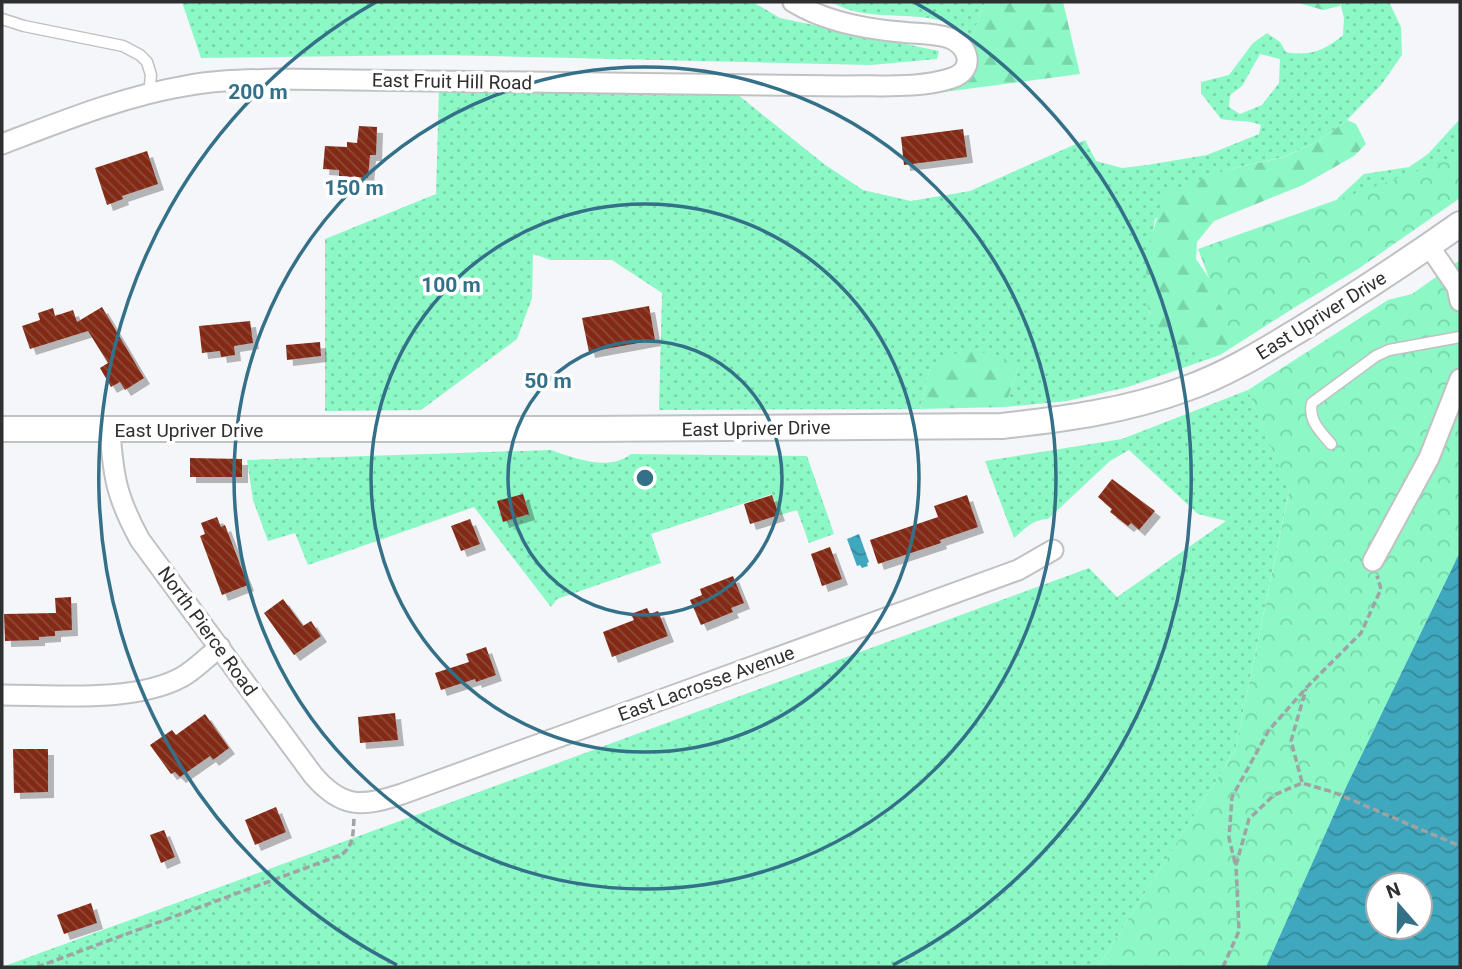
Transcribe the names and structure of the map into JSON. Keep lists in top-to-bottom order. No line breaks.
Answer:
{"streets":{"street":["East Fruit Hill Road","East Upriver Drive","North Pierce Road","East Lacrosse Avenue"]},"crossings":[["East Upriver Drive","North Pierce Road"],["North Pierce Road","East Lacrosse Avenue"]],"north":"top","rings":["200 m","150 m","100 m","50 m"]}
